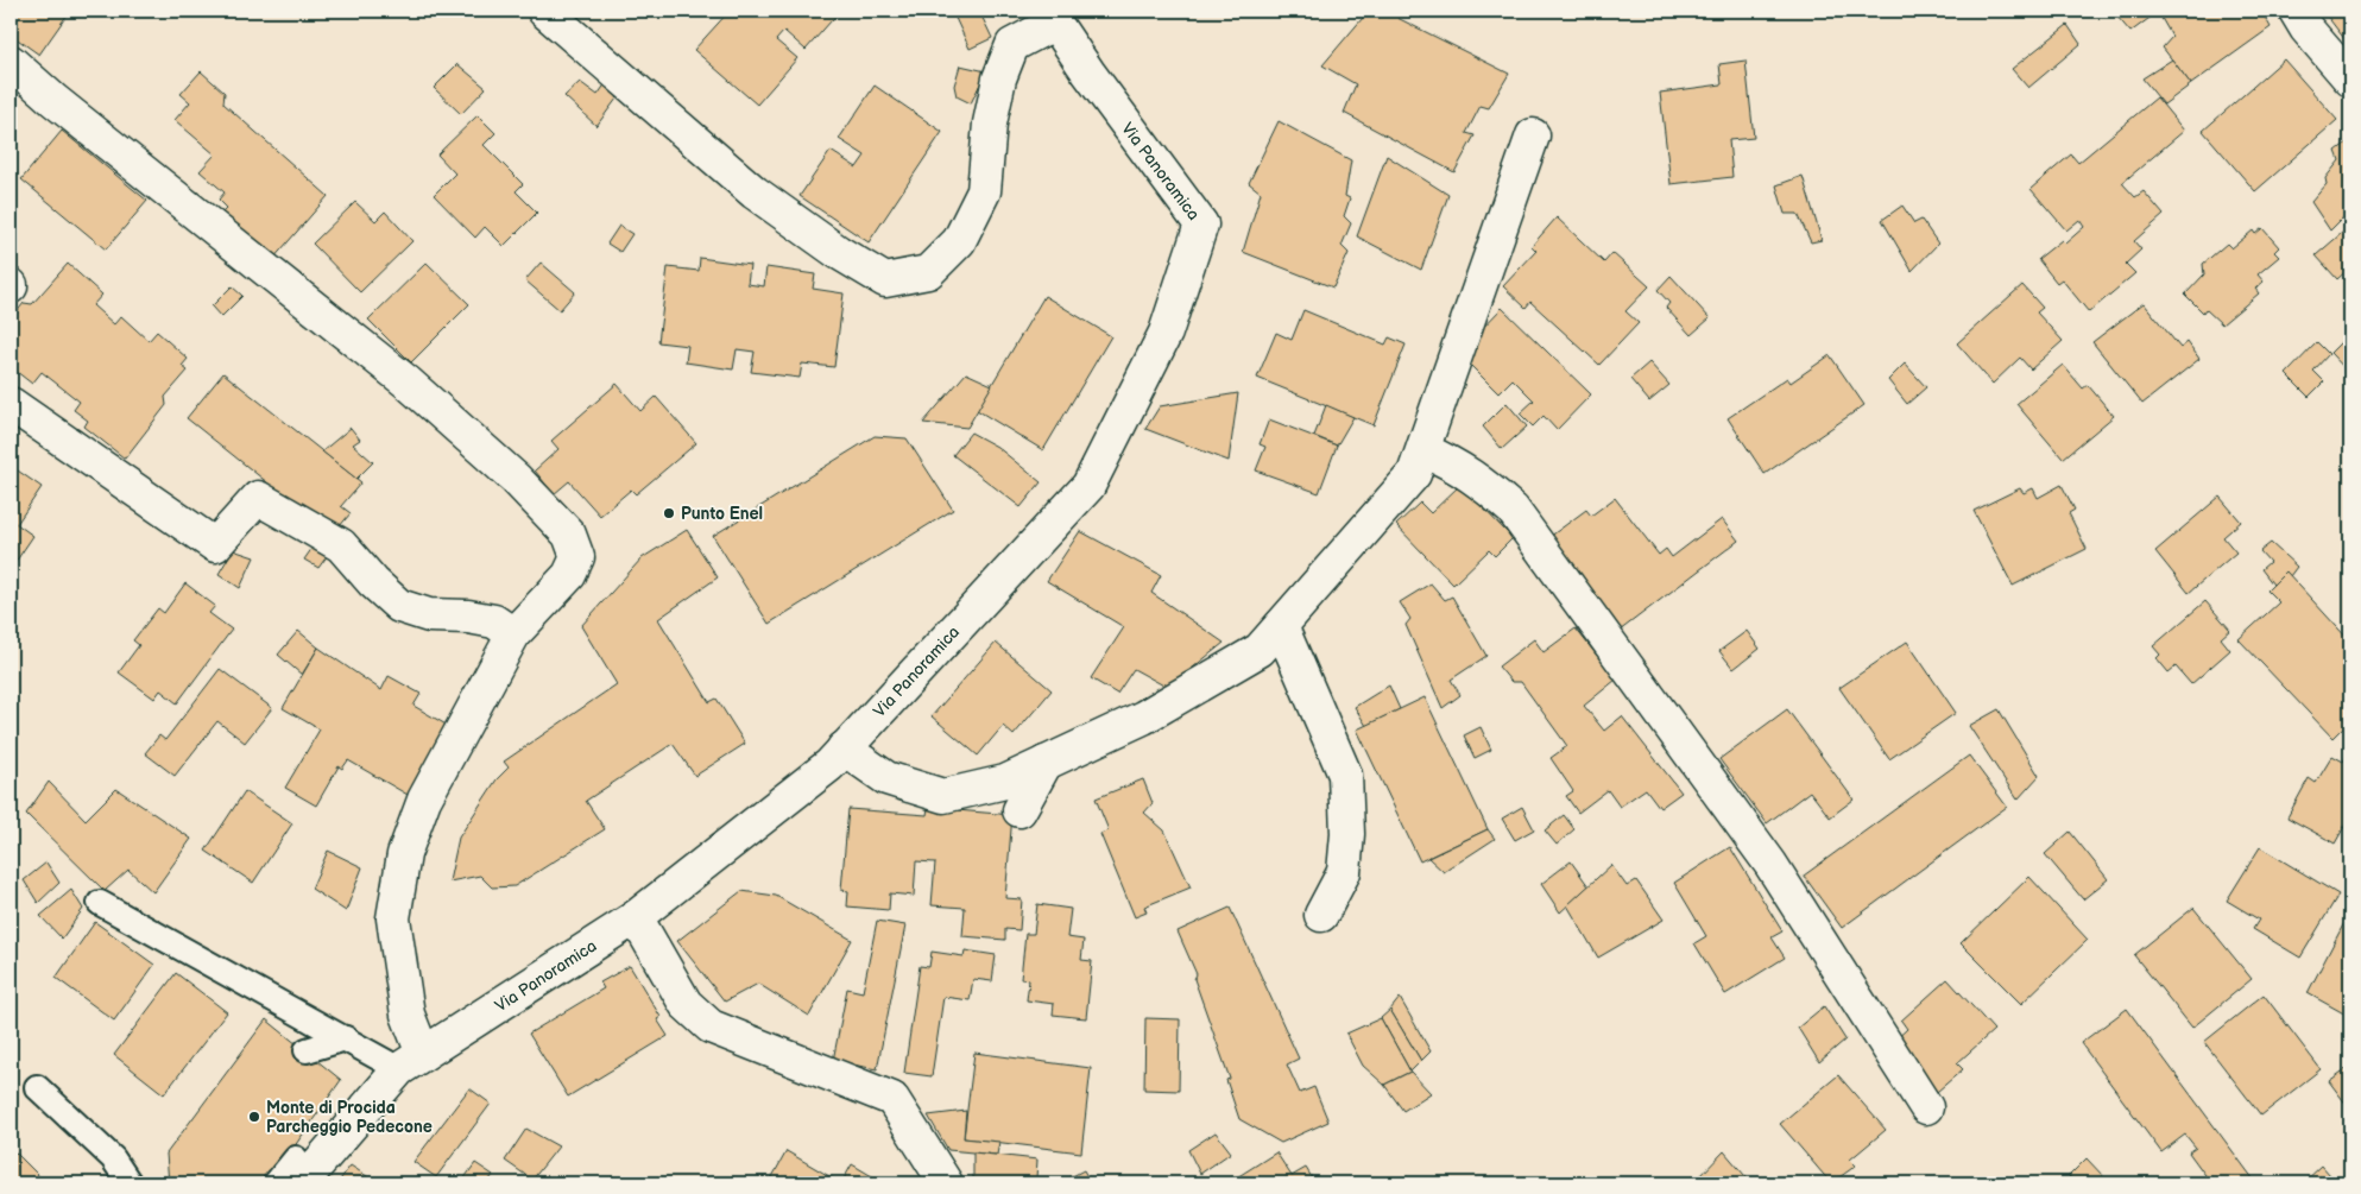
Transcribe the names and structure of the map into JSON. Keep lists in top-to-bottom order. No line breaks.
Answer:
{"streets":{"street":["Via Panoramica"]},"places":["Punto Enel","Monte di Procida Parcheggio Pedecone"]}
